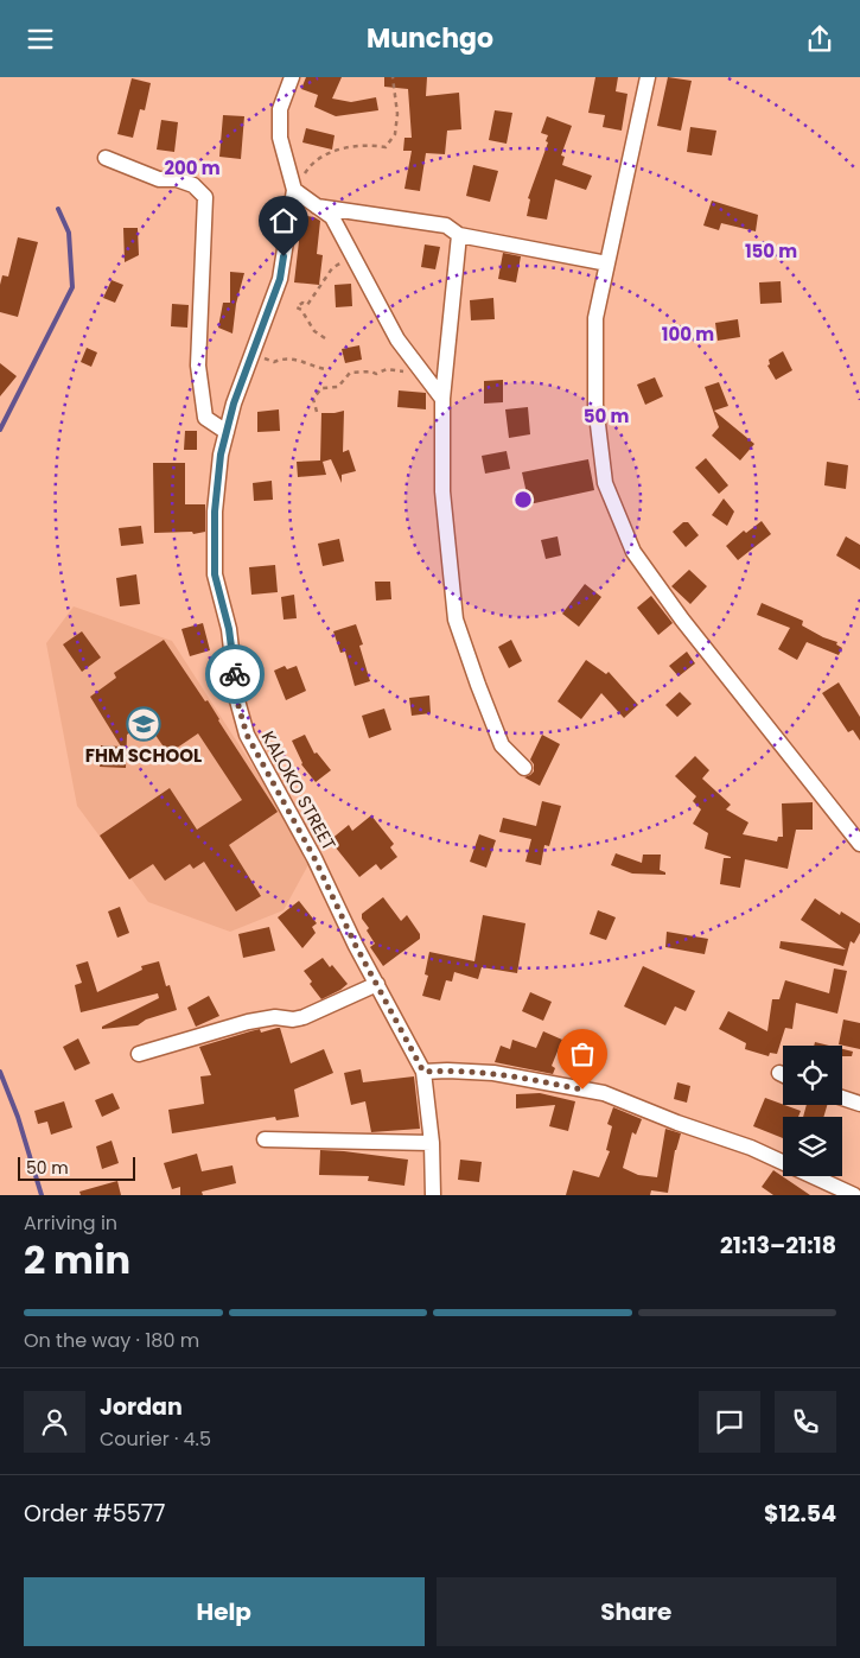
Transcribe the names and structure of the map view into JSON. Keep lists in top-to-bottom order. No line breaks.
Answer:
{"streets":{"street":["KALOKO STREET"]},"places":{"school or university":["FHM SCHOOL"]},"scale_bar":"50 m","page":{"header":"Munchgo","scale":"50 m","heading":["2 min","Arriving in","21:13–21:18"],"panel":["Jordan","Courier · 4.5","Order #5577","$12.54"],"bar":"On the way · 180 m","buttons":["Help","Share"]},"rings":["200 m","150 m","100 m","50 m"]}
